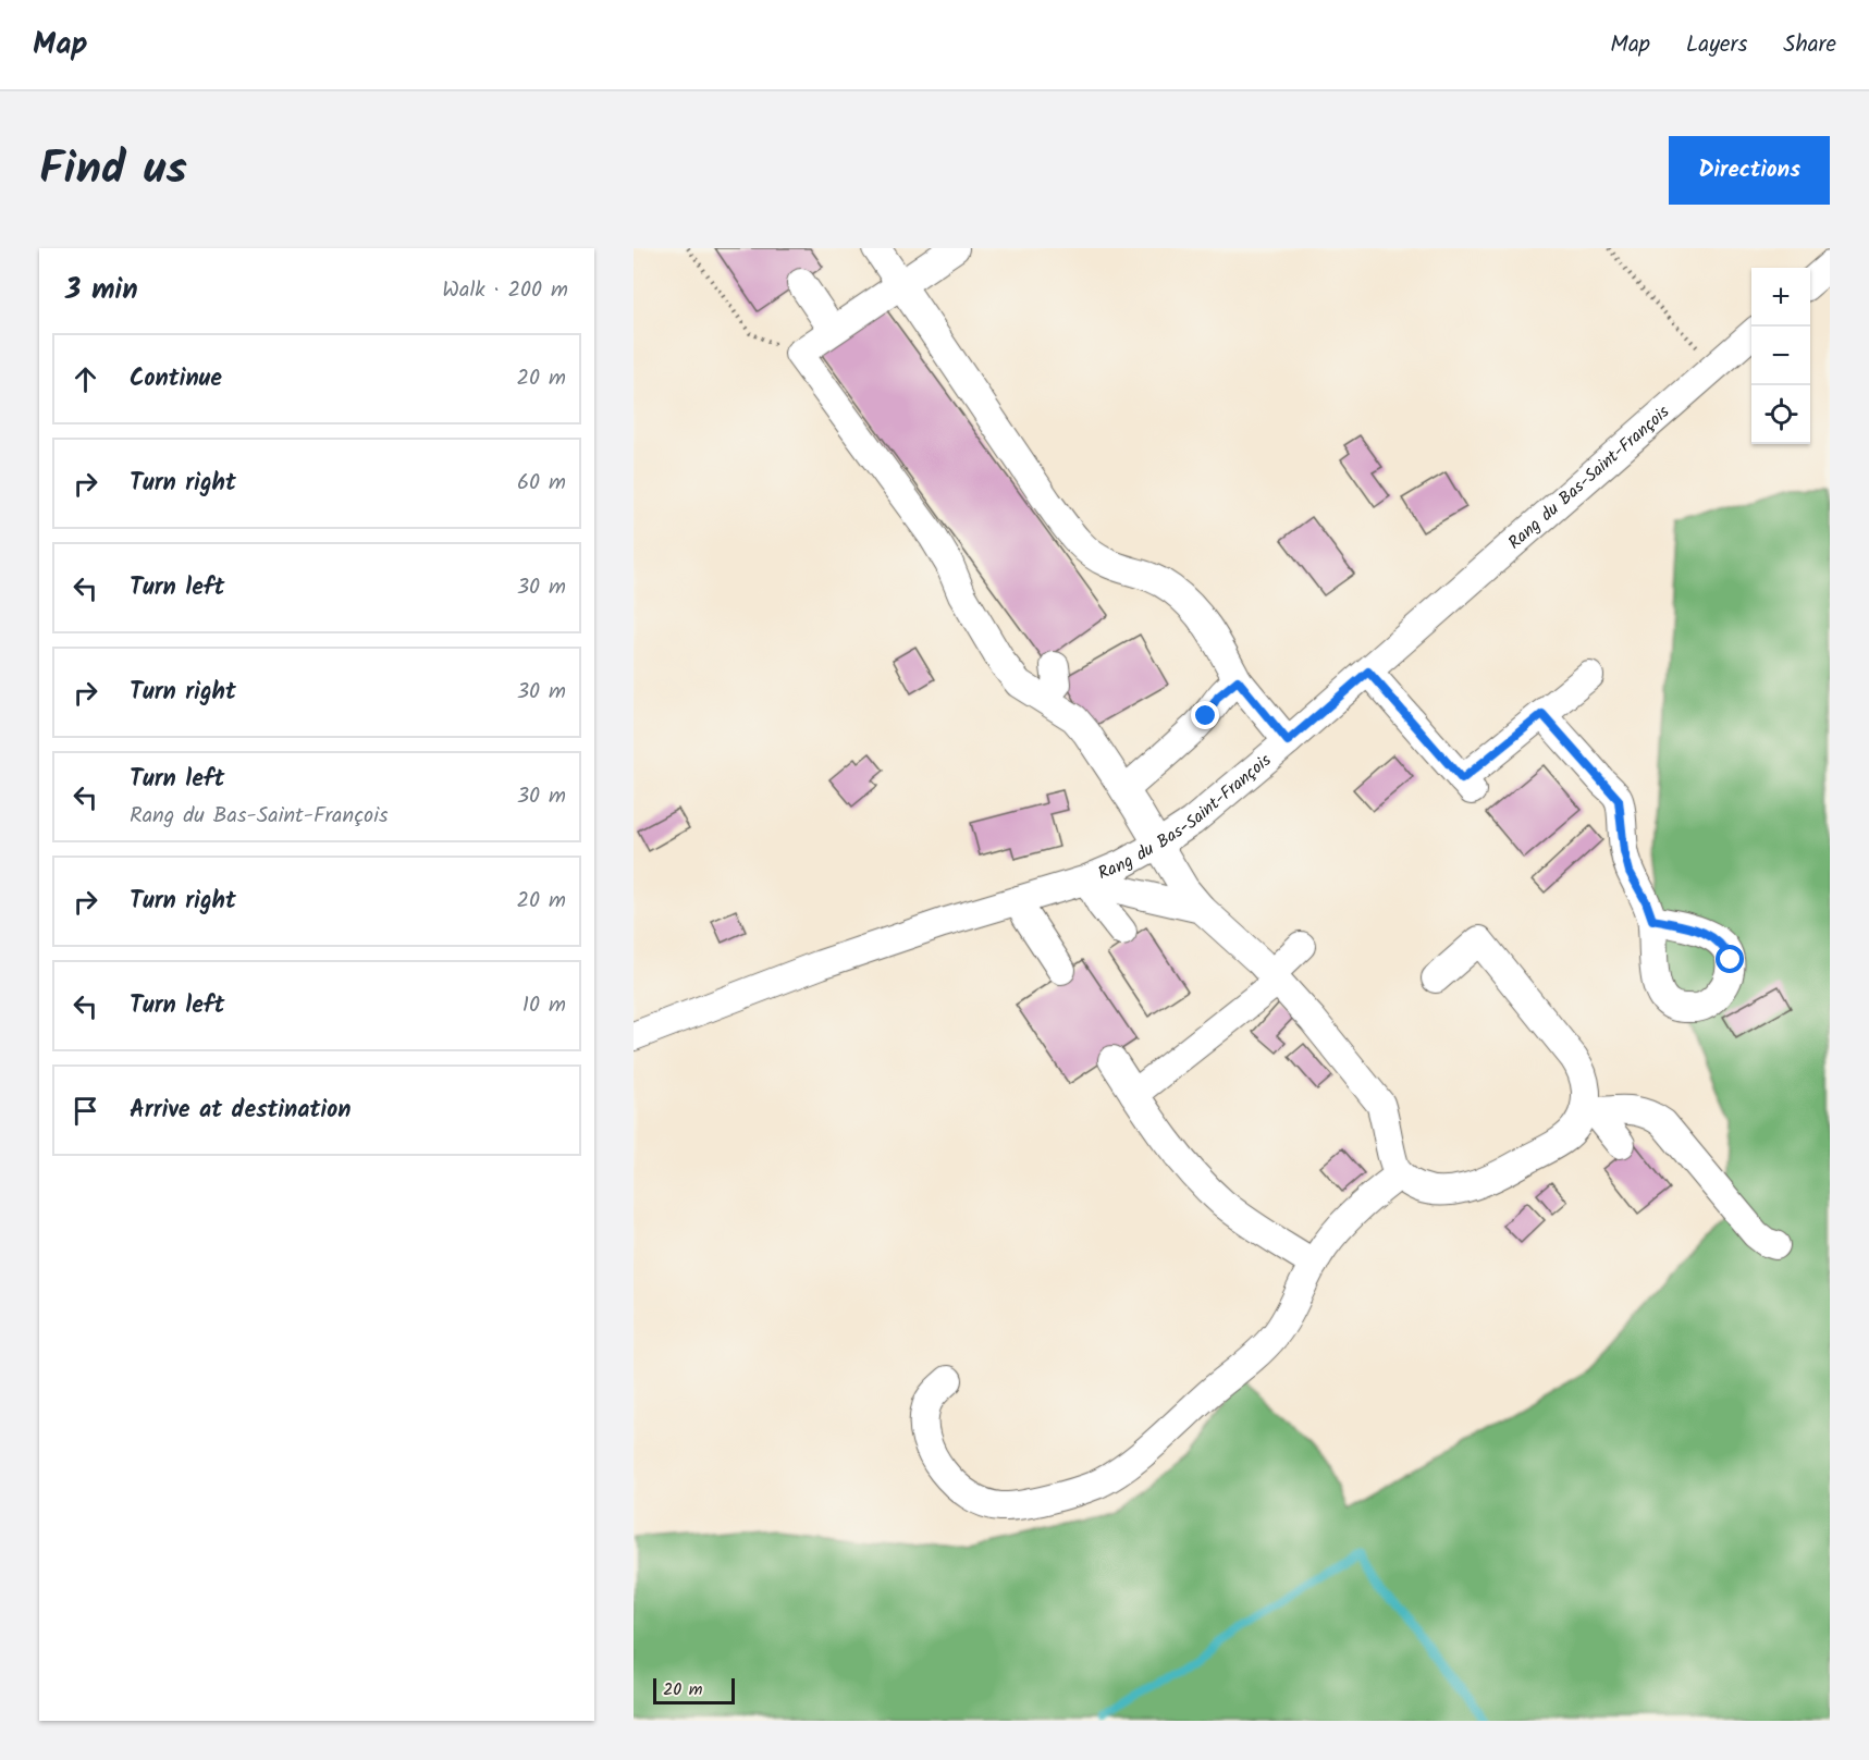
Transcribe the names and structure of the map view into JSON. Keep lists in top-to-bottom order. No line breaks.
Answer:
{"streets":{"street":["Rang du Bas-Saint-François"]},"scale_bar":"20 m","page":{"header":"Map","nav":["Map","Layers","Share"],"title":"Find us","buttons":"Directions","heading":["3 min","Walk · 200 m"],"map_buttons":["+","−"],"list":[["Continue","20 m"],["Turn right","60 m"],["Turn left","30 m"],["Turn right","30 m"],["Turn left","Rang du Bas-Saint-François","30 m"],["Turn right","20 m"],["Turn left","10 m"],"Arrive at destination"],"scale":"20 m"}}
